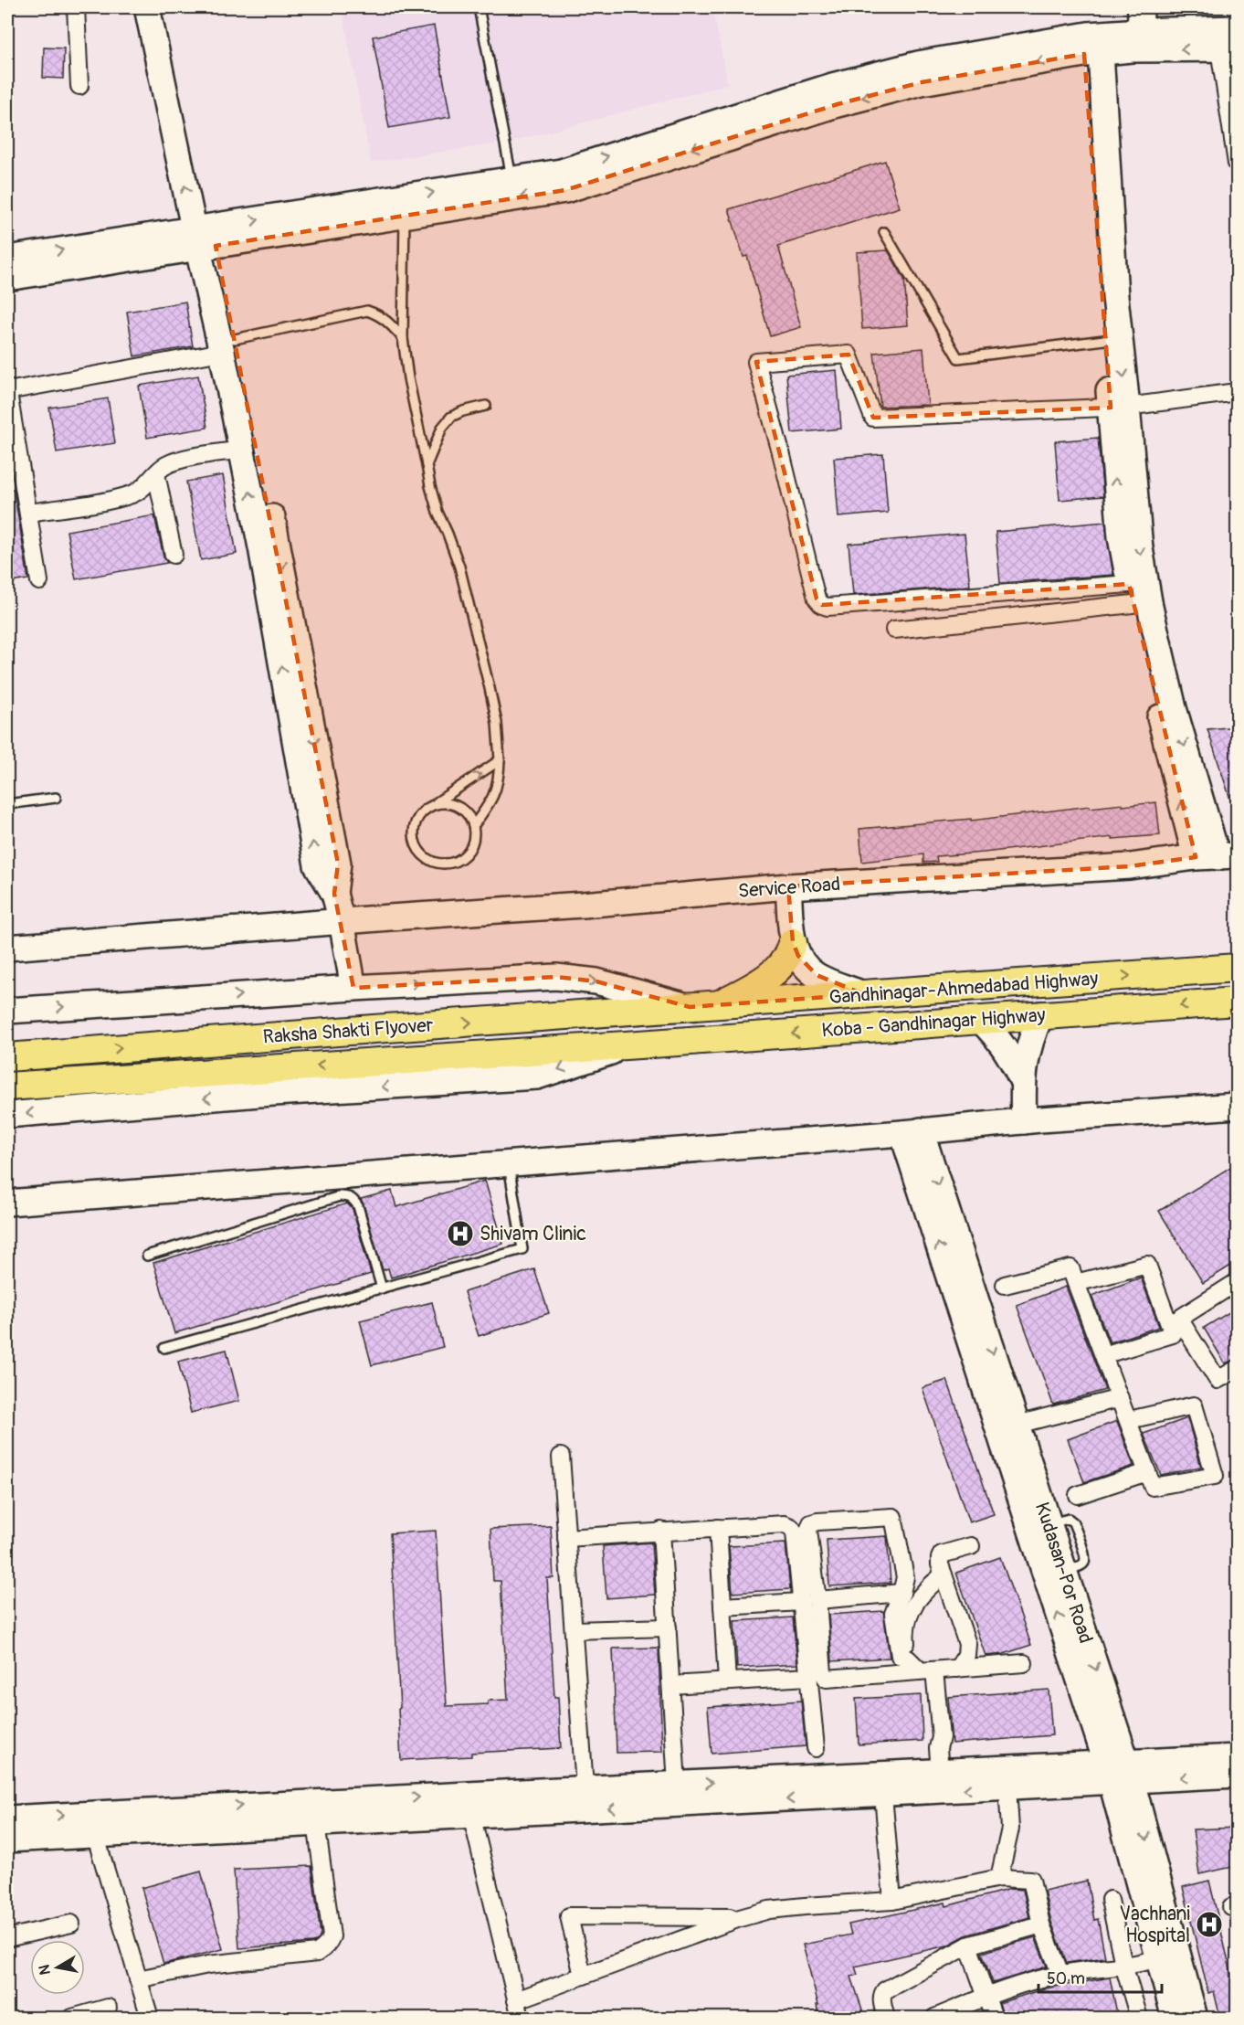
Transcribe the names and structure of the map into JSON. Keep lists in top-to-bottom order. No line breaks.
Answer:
{"streets":{"main road":["Gandhinagar-Ahmedabad Highway","Koba - Gandhinagar Highway","Raksha Shakti Flyover"],"street":["Service Road","Kudasan-Por Road"]},"crossings":[["Gandhinagar-Ahmedabad Highway","Raksha Shakti Flyover"],["Koba - Gandhinagar Highway","Raksha Shakti Flyover"]],"one_way":["Gandhinagar-Ahmedabad Highway","Koba - Gandhinagar Highway"],"places":{"hospital":["Shivam Clinic","Vachhani Hospital"]},"scale_bar":"50 m","north":"left"}
